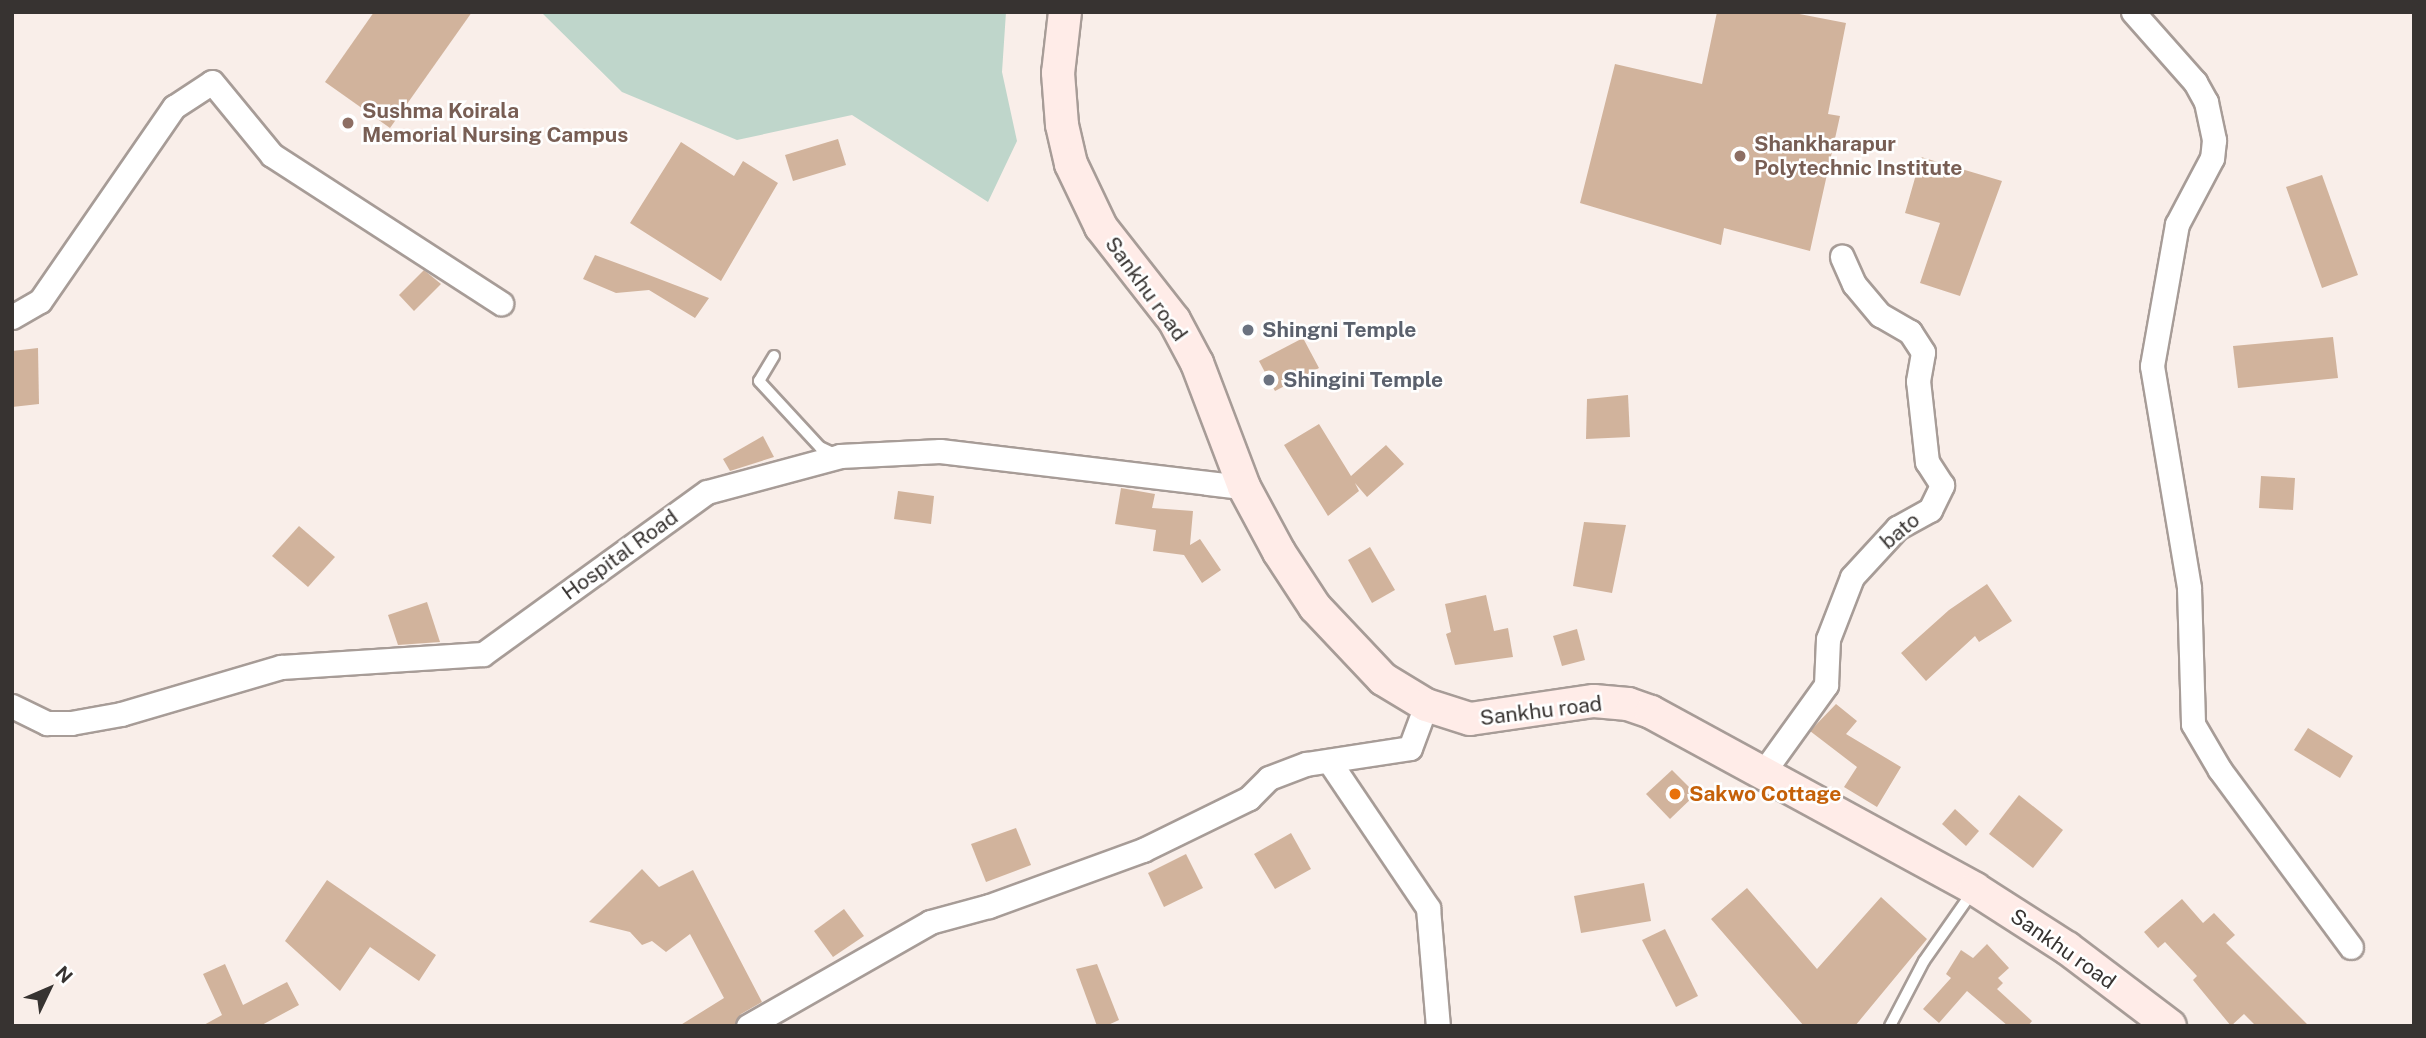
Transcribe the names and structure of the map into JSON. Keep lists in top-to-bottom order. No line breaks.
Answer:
{"streets":{"main road":["Sankhu road"],"street":["bato","Hospital Road"]},"crossings":[["Sankhu road","bato"],["Sankhu road","Hospital Road"]],"places":["Sushma Koirala Memorial Nursing Campus","Shankharapur Polytechnic Institute","Shingni Temple","Shingini Temple","Sakwo Cottage"],"north":"top right"}
